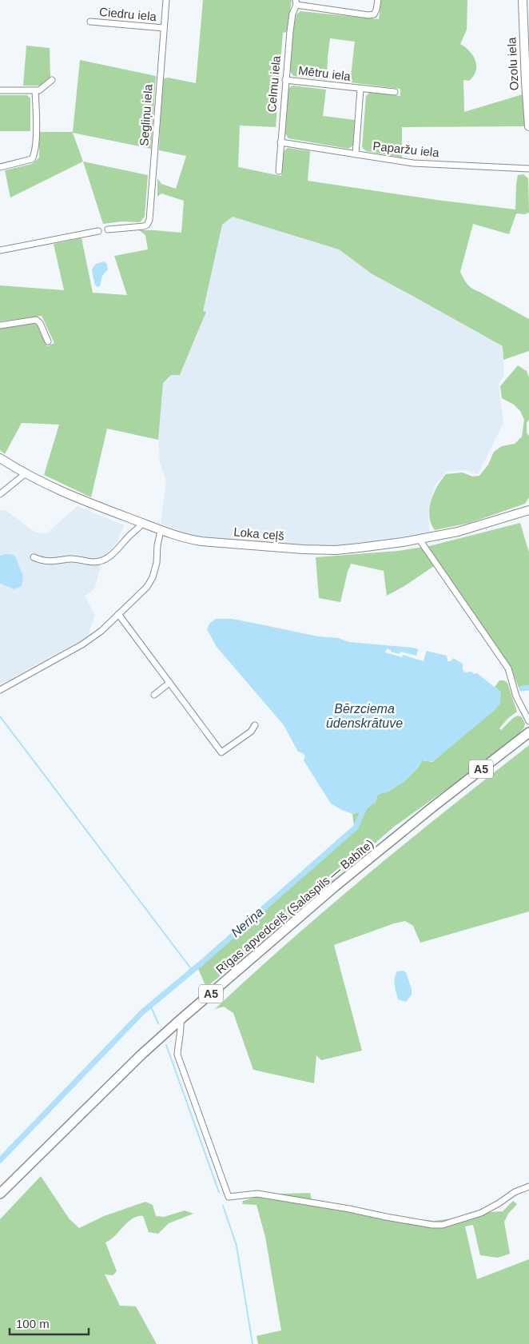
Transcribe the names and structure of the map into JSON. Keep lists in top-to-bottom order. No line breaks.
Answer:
{"streets":{"highway":["A5","Rīgas apvedceļš (Salaspils — Babīte)"],"main road":["Ozolu iela","Loka ceļš"],"street":["Ciedru iela","Mētru iela","Celmu iela","Segliņu iela","Paparžu iela"]},"crossings":[["Ciedru iela","Segliņu iela"],["Mētru iela","Celmu iela"],["Celmu iela","Paparžu iela"]],"water":["Bērzciema ūdenskrātuve","Neriņa"],"scale_bar":"100 m"}
